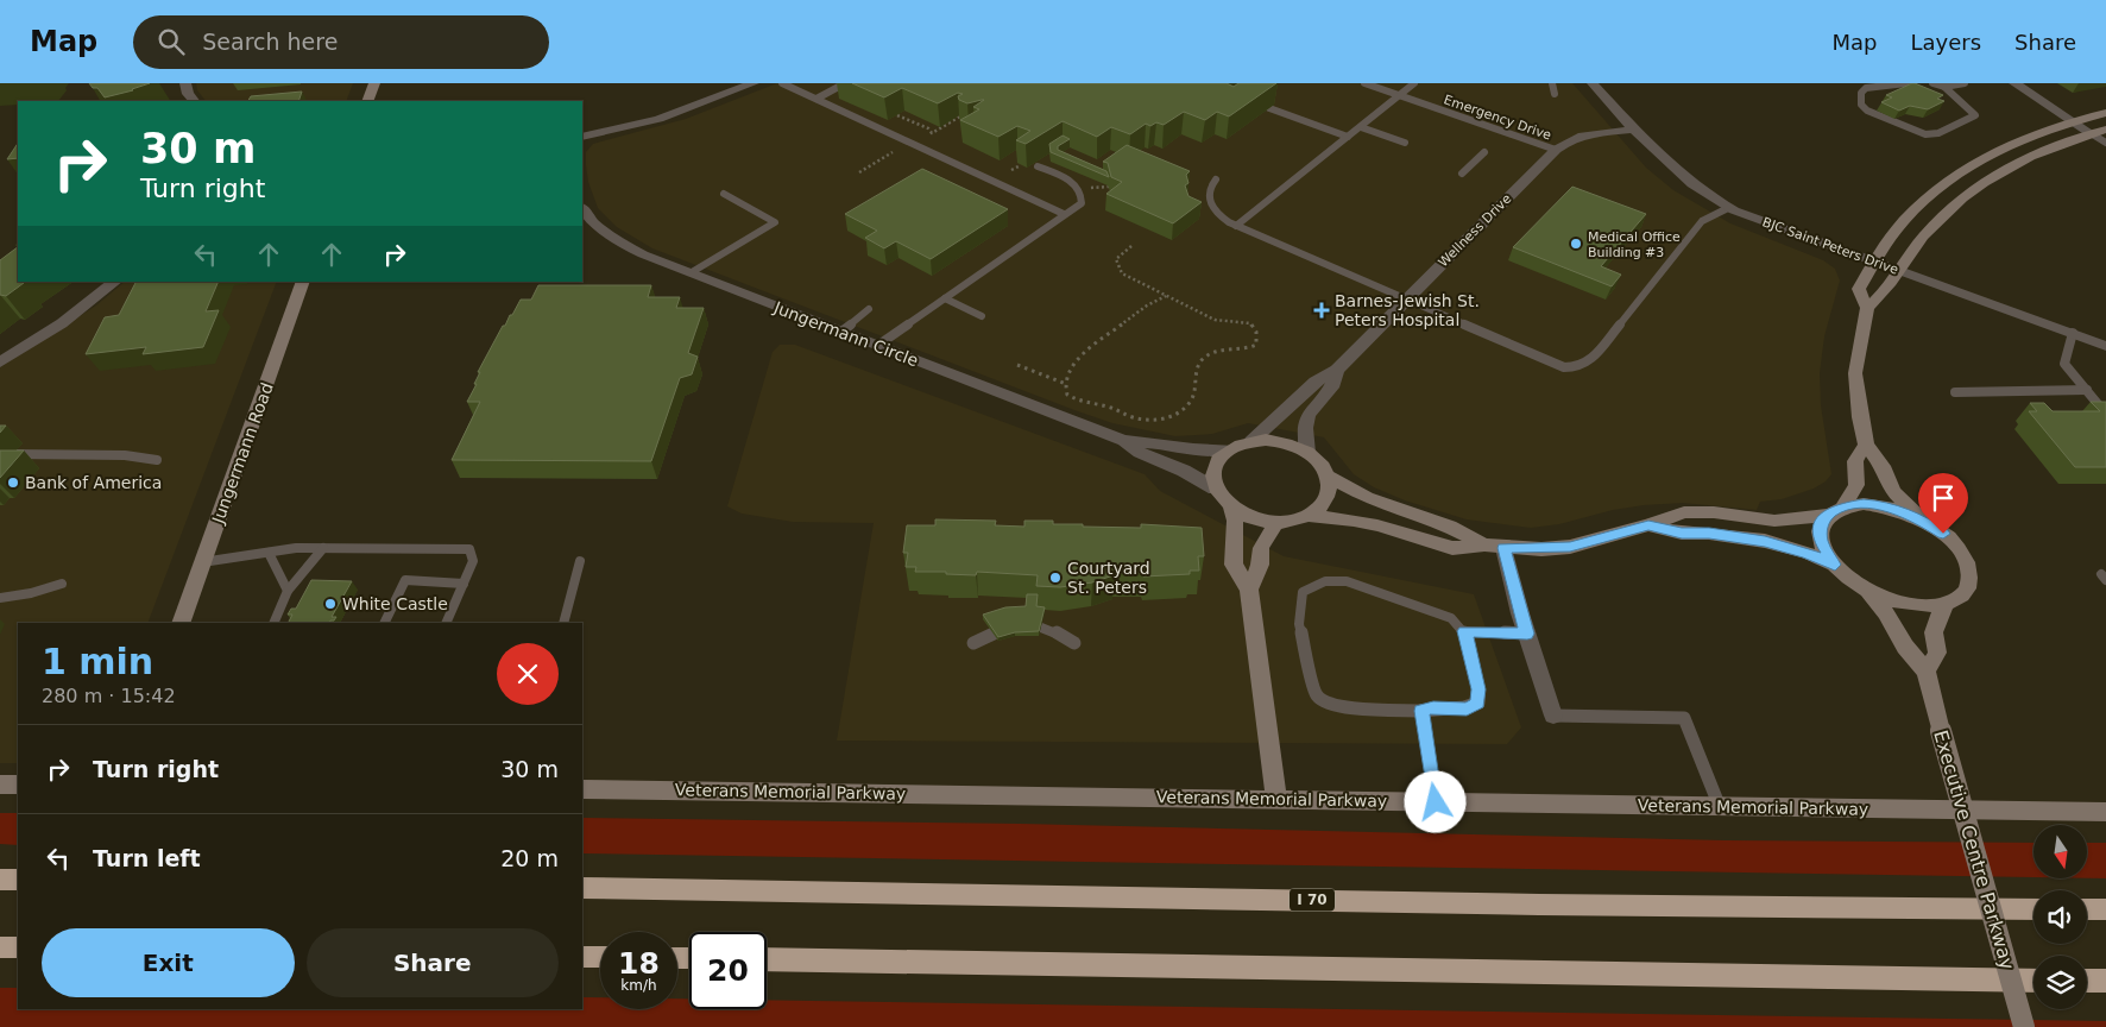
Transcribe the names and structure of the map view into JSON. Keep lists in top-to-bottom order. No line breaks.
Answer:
{"streets":{"highway":["I 70"],"street":["Wellness Drive","BJC Saint Peters Drive","Jungermann Circle","Jungermann Road","Veterans Memorial Parkway","Executive Centre Parkway"],"lane":["Emergency Drive"]},"crossings":[["Emergency Drive","Wellness Drive"],["Wellness Drive","BJC Saint Peters Drive"],["Wellness Drive","Jungermann Circle"]],"places":{"other":["Medical Office Building #3","Bank of America","Courtyard St. Peters","White Castle"],"health":["Barnes-Jewish St. Peters Hospital"]},"north":"bottom","page":{"header":"Map","search":"Search here","nav":["Map","Layers","Share"],"turn":["30 m","Turn right"],"heading":["1 min","280 m · 15:42"],"list":[{"name":"Turn right","value":"30 m"},{"name":"Turn left","value":"20 m"}],"buttons":["Exit","Share"],"speed":"18 km/h","limit":"20"}}
